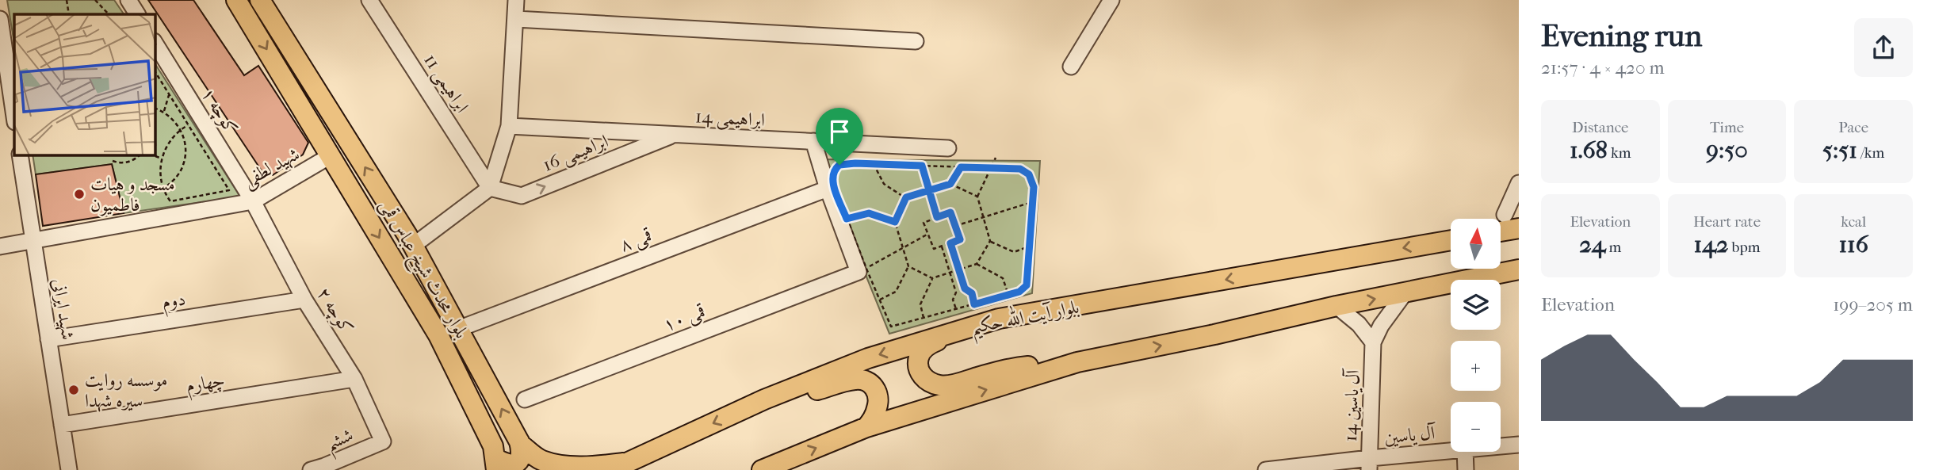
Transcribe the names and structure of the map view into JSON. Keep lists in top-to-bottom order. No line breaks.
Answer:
{"streets":{"main road":["بلوار محدث شیخ عباس قمی","بلوار آیت الله حکیم"],"street":["ابراهیمی 11","کوچه ۱","ابراهیمی 14","ابراهیمی 16","شهید لطفی","قمی ۸","دوم","شهید ایرانی","کوچه ۲","قمی ۱۰","چهارم","آل یاسین 14","آل یاسین","ششم"]},"crossings":[["ابراهیمی 11","ابراهیمی 16"],["کوچه ۱","شهید لطفی"],["کوچه ۱","کوچه ۲"],["ابراهیمی 14","ابراهیمی 16"],["شهید لطفی","بلوار محدث شیخ عباس قمی"],["شهید لطفی","شهید ایرانی"],["شهید لطفی","کوچه ۲"],["قمی ۸","بلوار محدث شیخ عباس قمی"],["بلوار محدث شیخ عباس قمی","بلوار آیت الله حکیم"],["دوم","شهید ایرانی"],["دوم","کوچه ۲"],["شهید ایرانی","چهارم"],["کوچه ۲","چهارم"],["کوچه ۲","ششم"],["آل یاسین 14","آل یاسین"]],"one_way":["ابراهیمی 16"],"places":["مسجد و هیات فاطمیون","موسسه روایت سیره شهدا"],"north":"top","page":{"heading":["Evening run","21:57 · 4 × 420 m"],"stats":[["Distance","1.68 km"],["Time","9:50"],["Pace","5:51 /km"],["Elevation","24 m"],["Heart rate","142 bpm"],["kcal","116"]],"map_buttons":["+","−"],"chart":["Elevation","199–205 m"]}}
